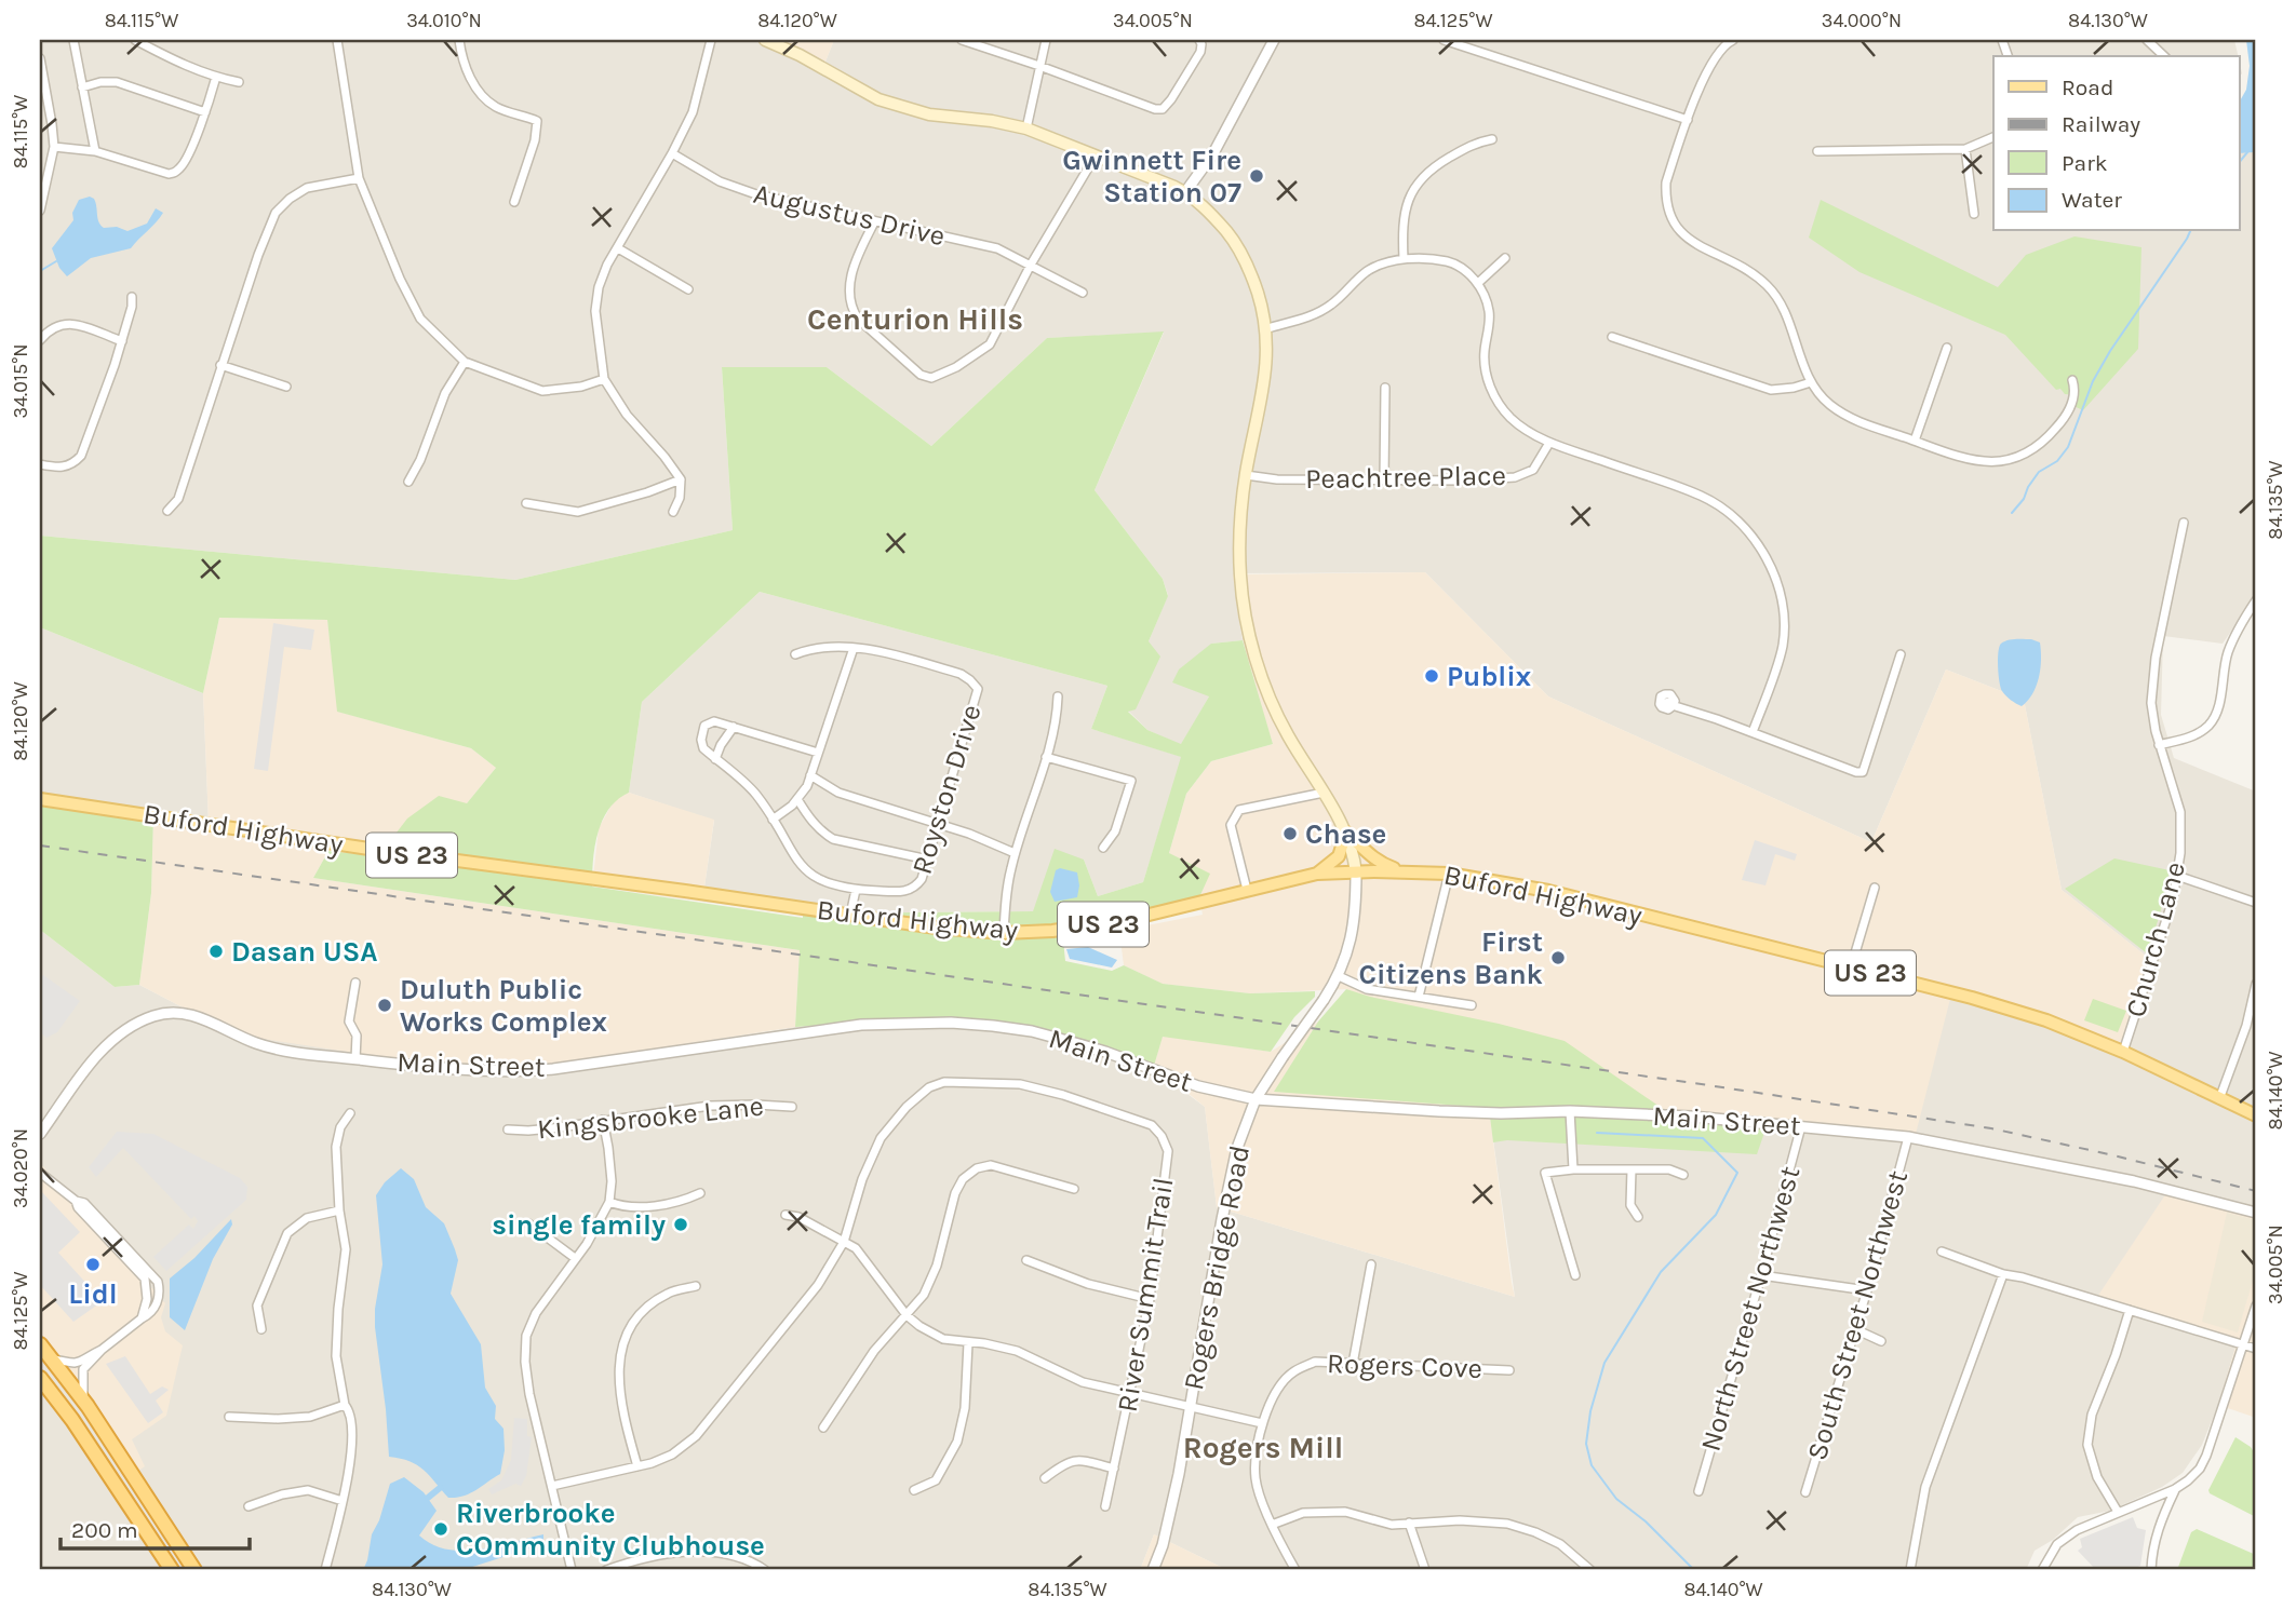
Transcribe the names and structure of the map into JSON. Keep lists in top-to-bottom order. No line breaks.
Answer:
{"streets":{"main road":["Buford Highway","US 23"],"street":["Augustus Drive","Peachtree Place","Royston Drive","Church Lane","Main Street","Kingsbrooke Lane","Rogers Bridge Road","River Summit Trail","North Street Northwest","South Street Northwest","Rogers Cove"]},"crossings":[["Buford Highway","Church Lane"],["Buford Highway","Rogers Bridge Road"],["Main Street","Rogers Bridge Road"],["Main Street","North Street Northwest"],["Main Street","South Street Northwest"]],"districts":["Centurion Hills","Rogers Mill"],"places":["Gwinnett Fire Station 07","Publix","Chase","Dasan USA","First Citizens Bank","Duluth Public Works Complex","single family","Lidl","Riverbrooke COmmunity Clubhouse"],"legend":["Road","Railway","Park","Water"],"scale_bar":"200 m","coordinates":["84.115°W","34.010°N","84.120°W","34.005°N","84.125°W","34.000°N","84.130°W","34.015°N","84.135°W","84.140°W","34.020°N"]}
